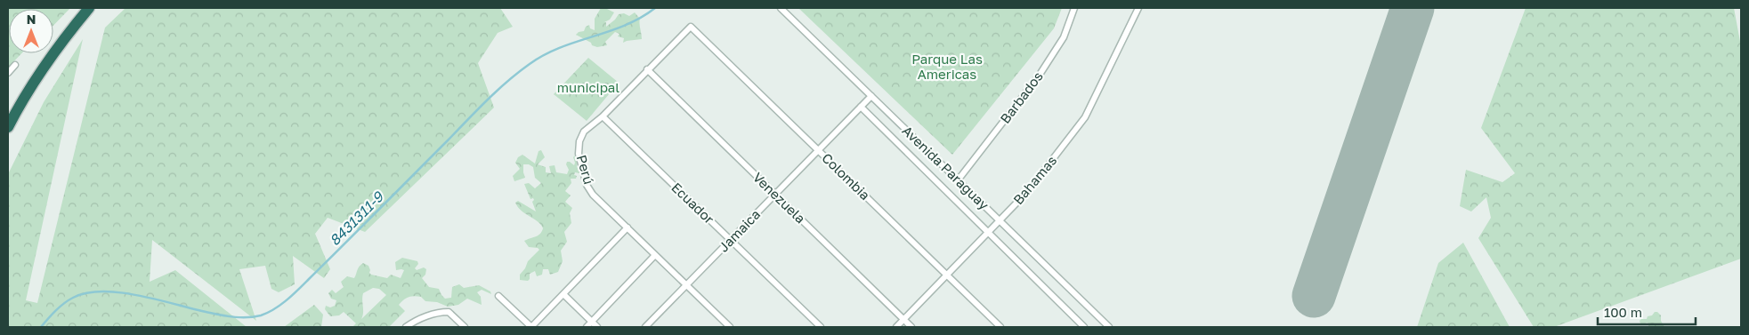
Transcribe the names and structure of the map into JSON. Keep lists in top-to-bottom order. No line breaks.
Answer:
{"streets":{"street":["Barbados","Avenida Paraguay","Perú","Colombia","Bahamas","Venezuela","Ecuador","Jamaica"]},"crossings":[["Barbados","Avenida Paraguay"],["Avenida Paraguay","Bahamas"],["Avenida Paraguay","Jamaica"],["Perú","Colombia"],["Perú","Venezuela"],["Perú","Ecuador"],["Perú","Jamaica"],["Colombia","Bahamas"],["Colombia","Jamaica"],["Bahamas","Venezuela"],["Venezuela","Jamaica"],["Ecuador","Jamaica"]],"water":["8431311-9"],"parks":["Parque Las Americas","municipal"],"scale_bar":"100 m","north":"top"}
